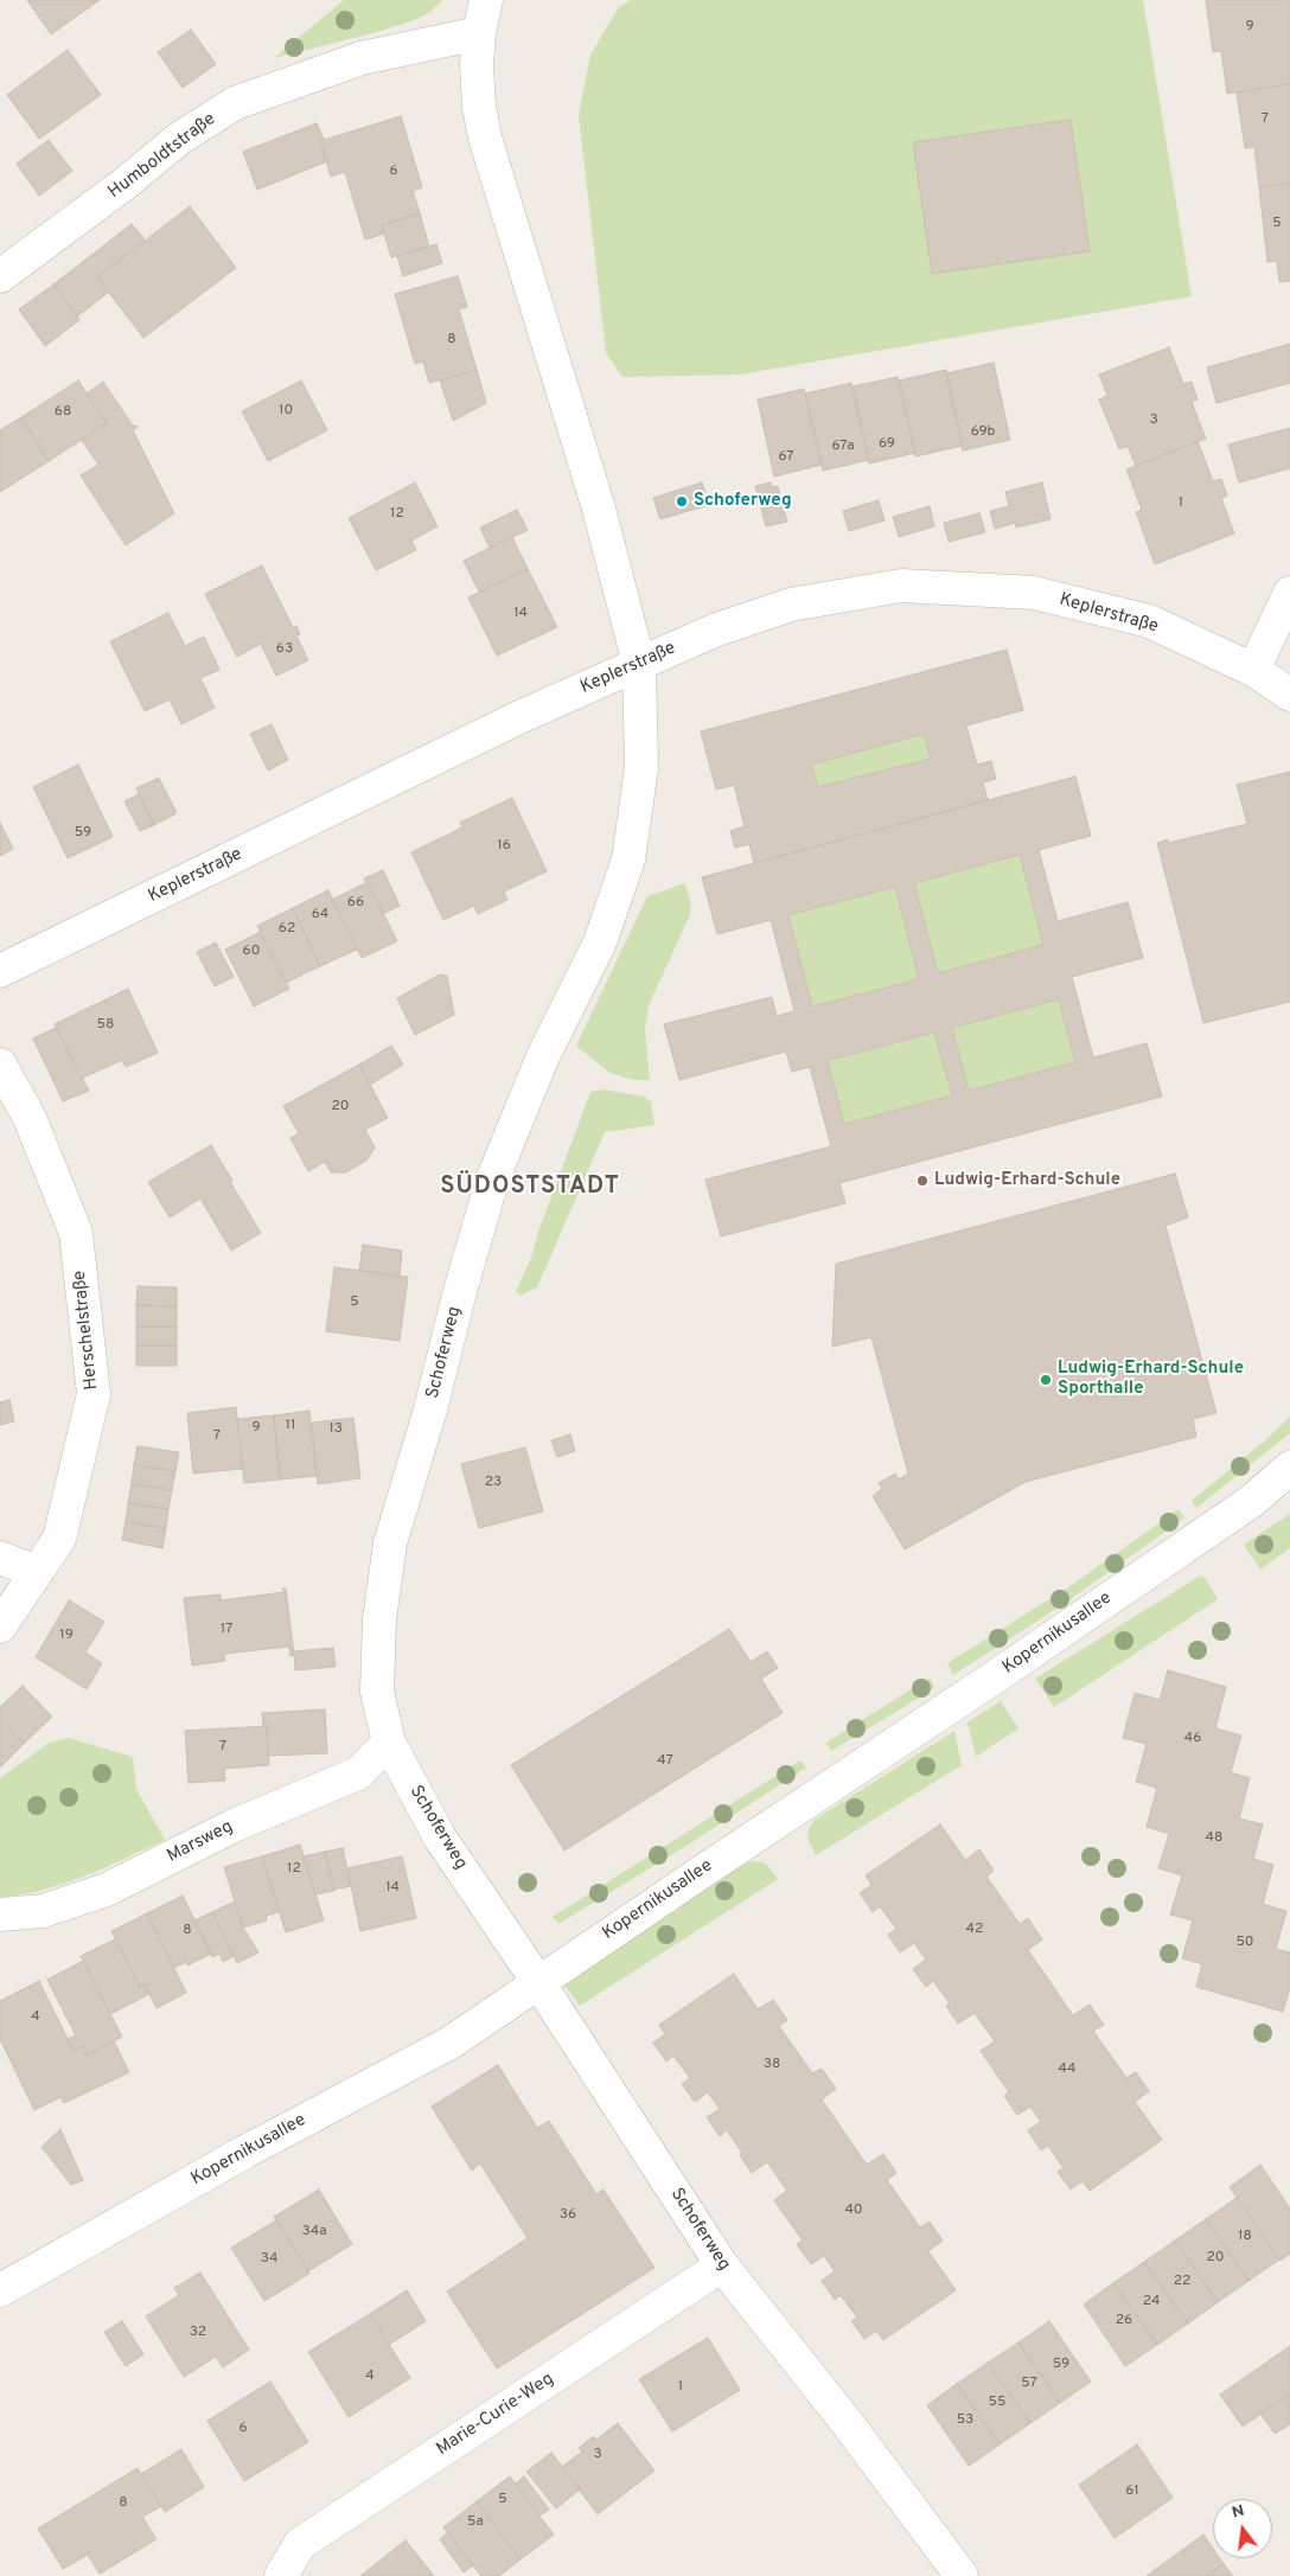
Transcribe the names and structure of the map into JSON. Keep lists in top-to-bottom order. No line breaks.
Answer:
{"streets":{"street":["Humboldtstraße","Keplerstraße","Herschelstraße","Schoferweg","Kopernikusallee","Marsweg","Marie-Curie-Weg"]},"crossings":[["Humboldtstraße","Schoferweg"],["Keplerstraße","Schoferweg"],["Schoferweg","Kopernikusallee"],["Schoferweg","Marsweg"],["Schoferweg","Marie-Curie-Weg"]],"districts":["SÜDOSTSTADT"],"places":["Schoferweg","Ludwig-Erhard-Schule","Ludwig-Erhard-Schule Sporthalle"],"house_numbers":["9","7","6","5","8","10","68","3","69b","69","67a","67","1","12","14","63","59","16","66","64","62","60","58","20","5","11","9","13","7","23","17","19","46","7","47","48","12","14","42","8","50","4","38","44","40","36","34a","18","20","34","22","24","26","32","59","4","57","1","55","53","6","3","61","5","8","5a"],"north":"top"}
